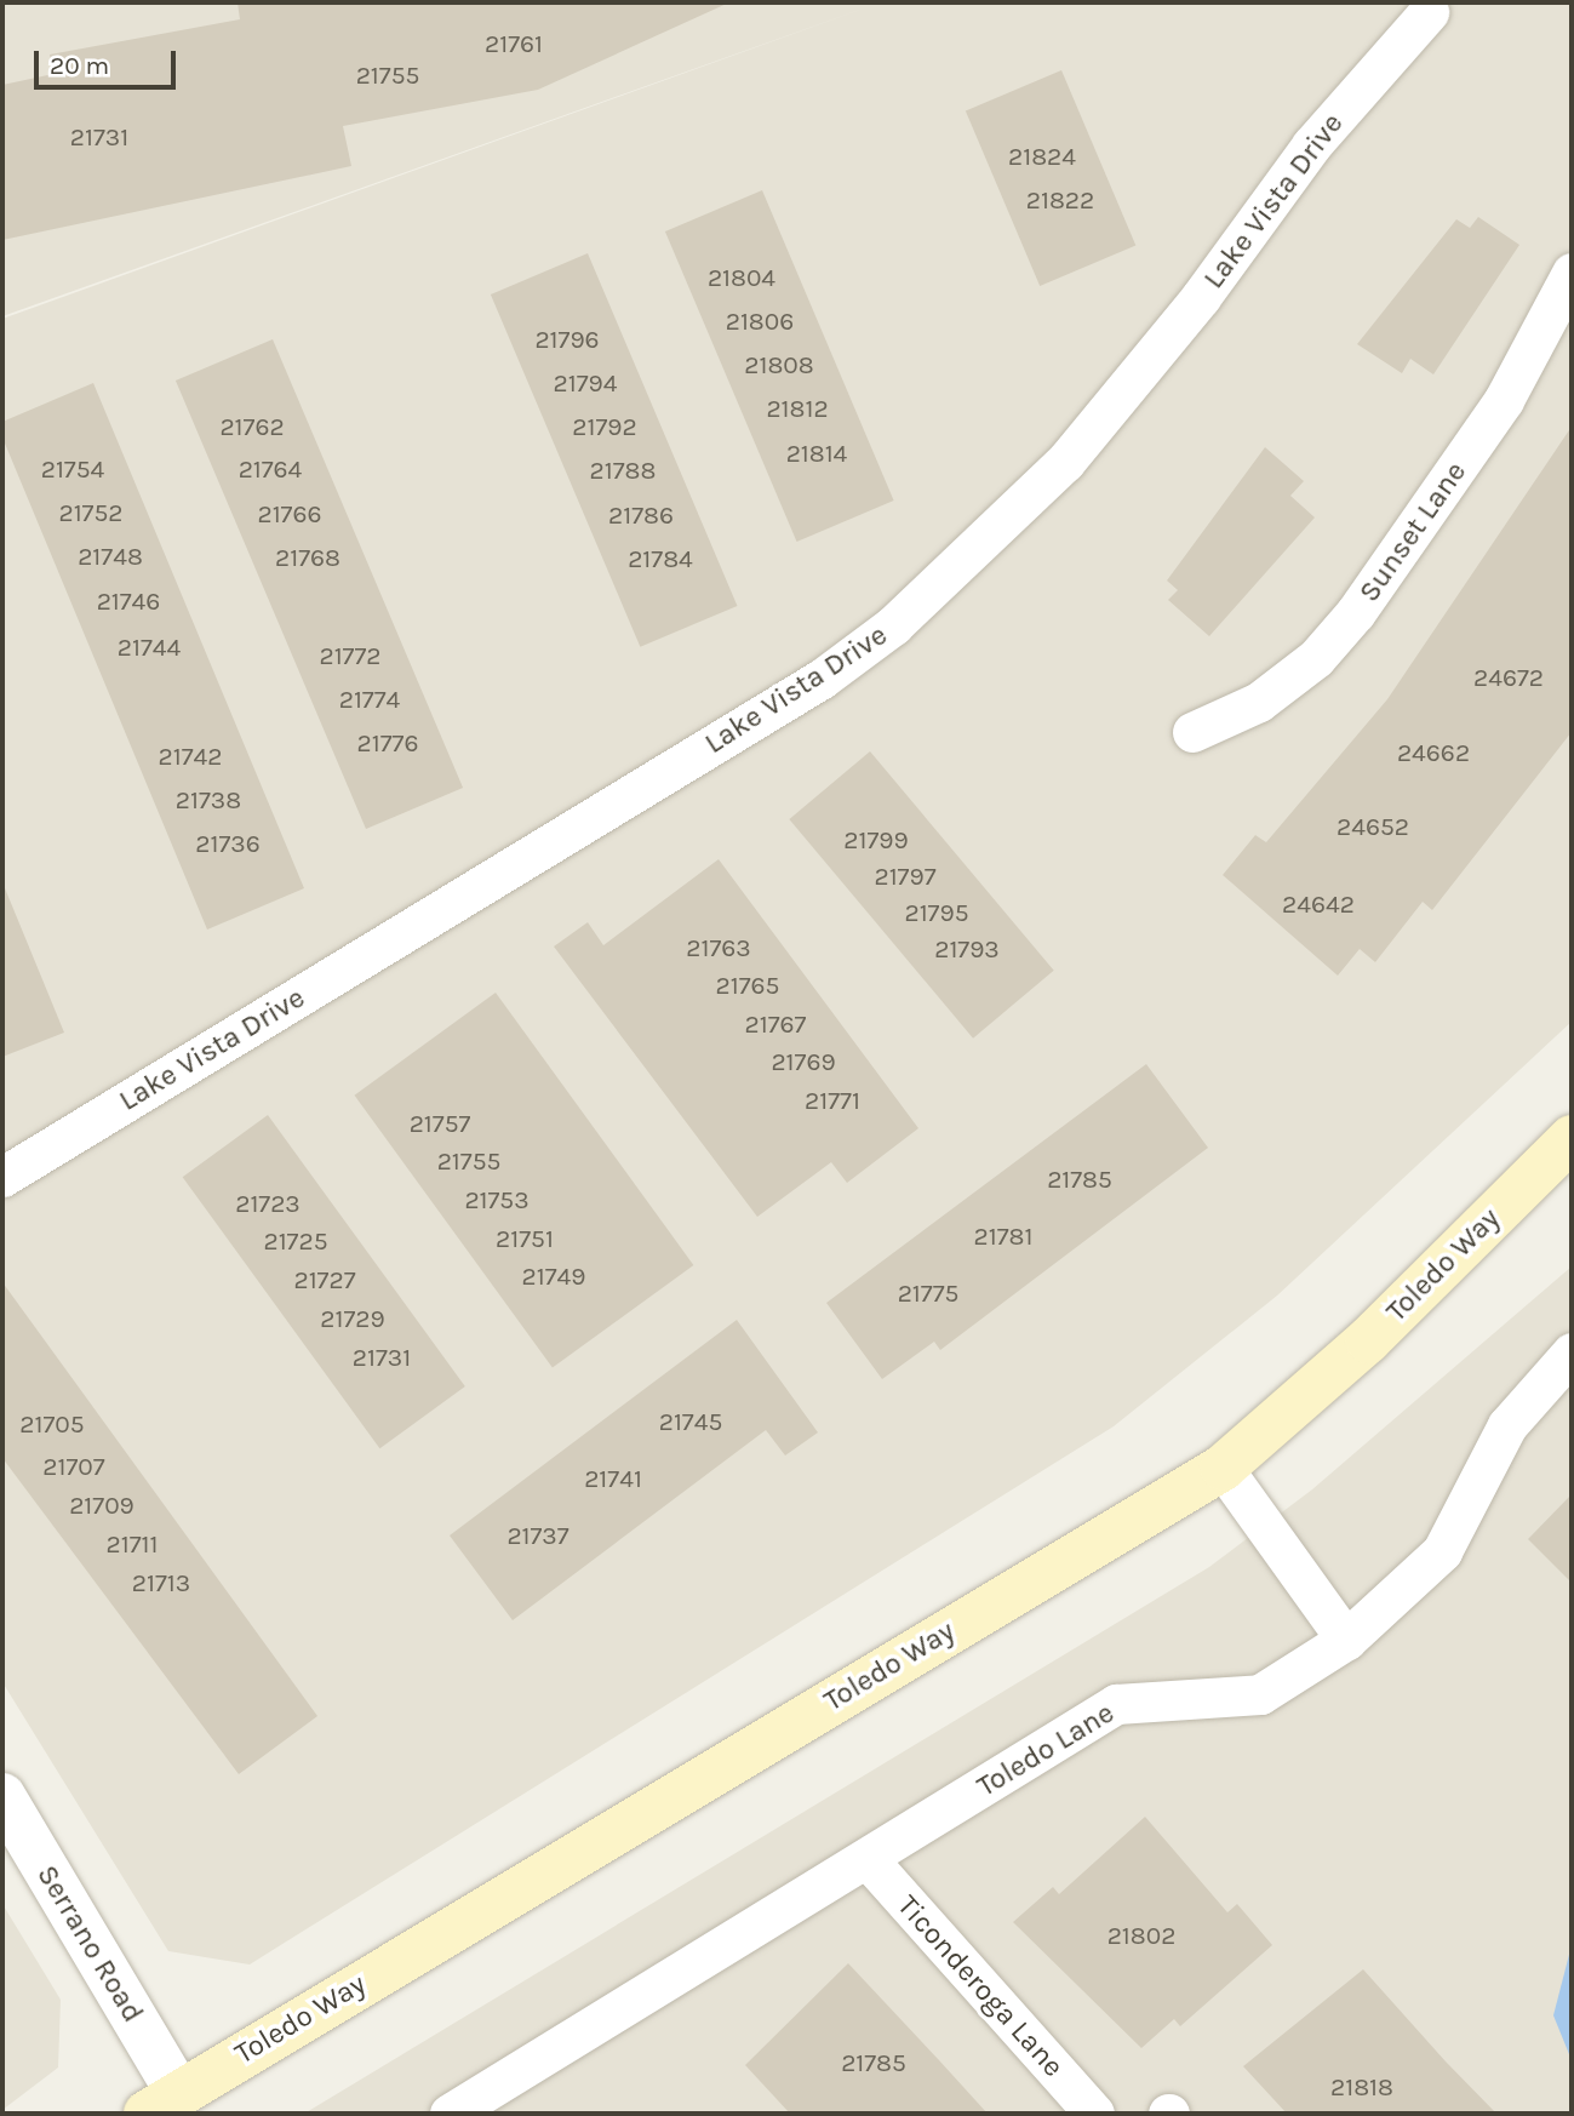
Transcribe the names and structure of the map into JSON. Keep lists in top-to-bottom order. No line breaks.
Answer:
{"streets":{"main road":["Toledo Way"],"street":["Lake Vista Drive","Sunset Lane","Toledo Lane","Serrano Road","Ticonderoga Lane"]},"crossings":[["Toledo Way","Serrano Road"],["Toledo Lane","Ticonderoga Lane"]],"house_numbers":["21761","21755","21731","21824","21822","21804","21806","21796","21808","21794","21812","21762","21792","21814","21754","21764","21788","21752","21766","21786","21748","21768","21784","21746","21744","21772","24672","21774","21776","24662","21742","21738","24652","21799","21736","21797","24642","21795","21763","21793","21765","21767","21769","21771","21757","21755","21785","21753","21723","21781","21751","21725","21749","21727","21775","21729","21731","21745","21705","21707","21741","21709","21737","21711","21713","21802","21785","21818"],"scale_bar":"20 m"}
